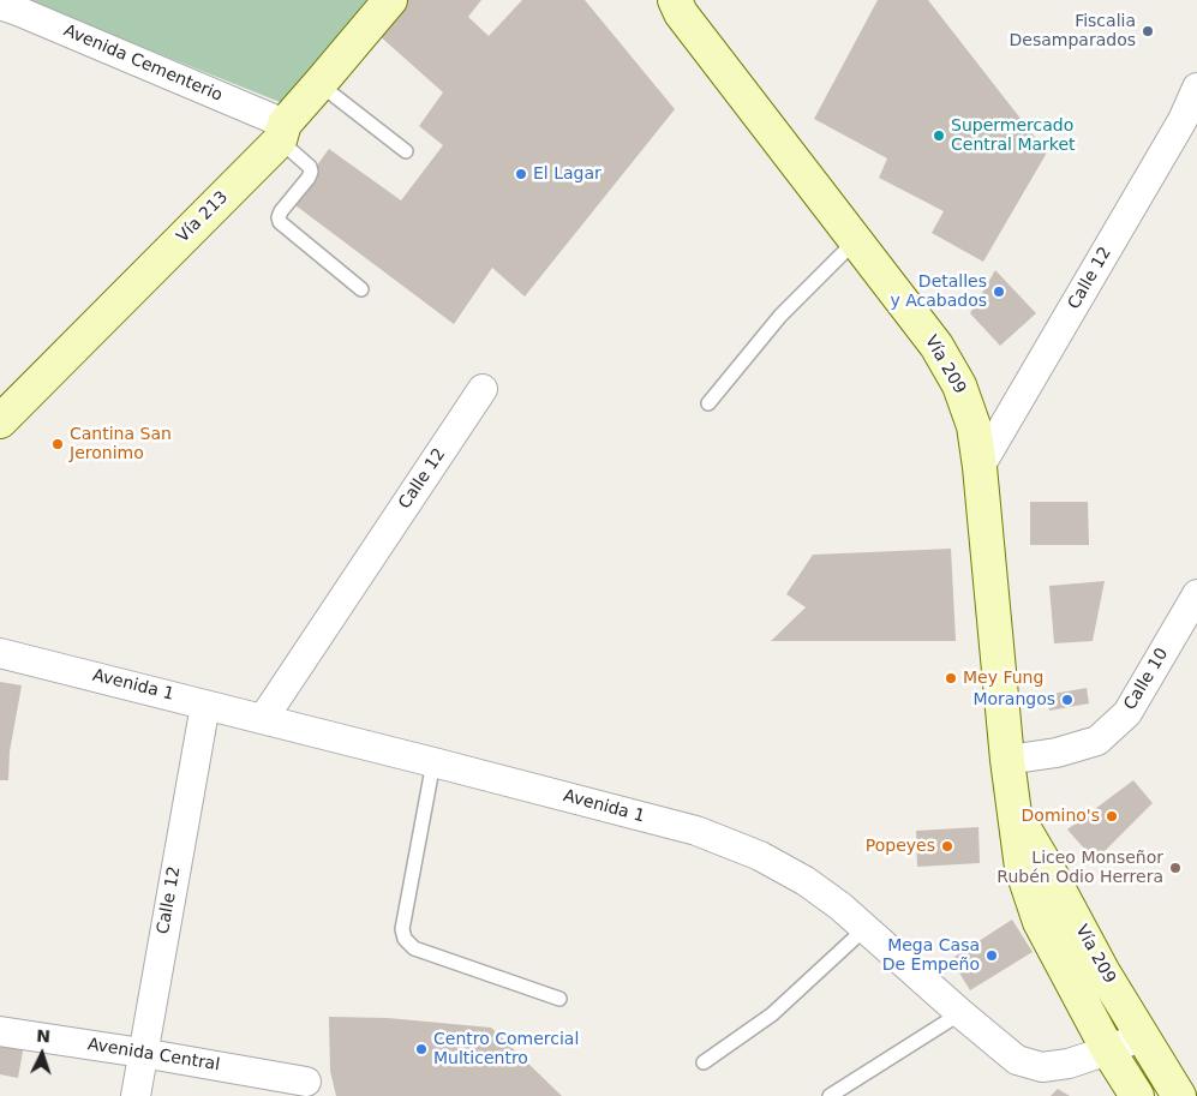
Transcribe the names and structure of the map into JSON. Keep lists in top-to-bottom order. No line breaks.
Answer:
{"streets":{"main road":["Vía 213","Vía 209"],"street":["Avenida Cementerio","Calle 12","Calle 10","Avenida 1","Avenida Central"]},"crossings":[["Avenida Cementerio","Vía 213"],["Calle 12","Vía 209"],["Calle 12","Avenida 1"],["Calle 12","Avenida Central"],["Vía 209","Calle 10"],["Vía 209","Avenida 1"]],"places":["Fiscalia Desamparados","Supermercado Central Market","El Lagar","Detalles y Acabados","Cantina San Jeronimo","Mey Fung","Morangos","Domino's","Popeyes","Liceo Monseñor Rubén Odio Herrera","Mega Casa De Empeño","Centro Comercial Multicentro"],"north":"top"}
